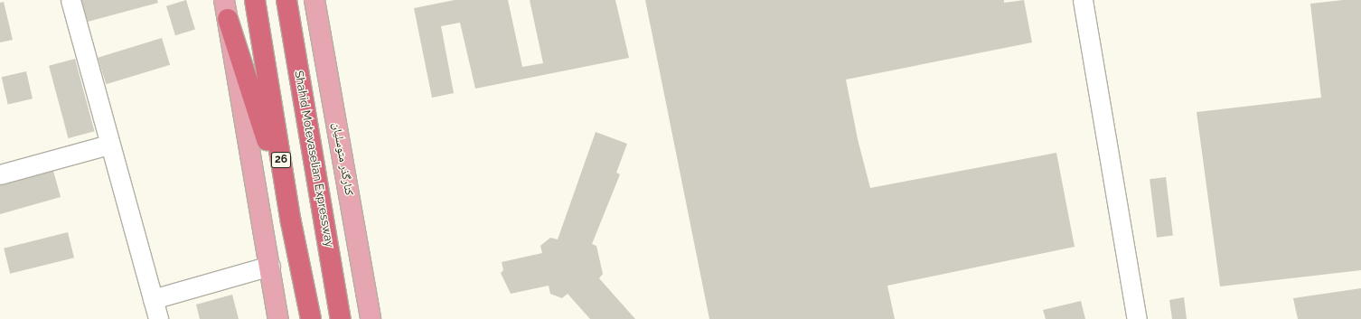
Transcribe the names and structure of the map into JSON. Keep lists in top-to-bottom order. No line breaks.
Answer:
{"streets":{"highway":["Shahid Motevaselian Expressway","26"],"main road":["کنارگذر متوسلیان"]}}
